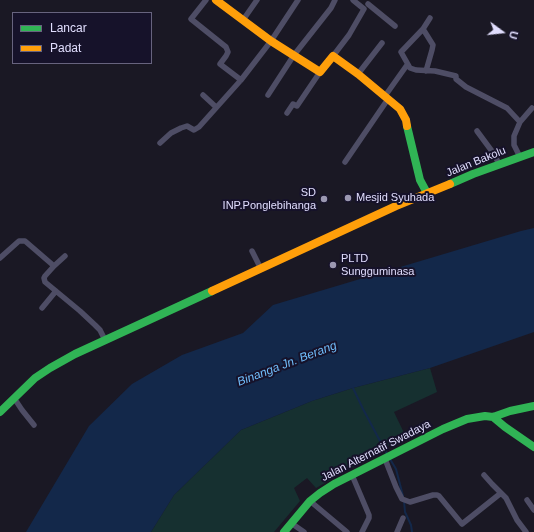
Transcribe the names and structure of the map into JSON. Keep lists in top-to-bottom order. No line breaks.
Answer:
{"streets":{"street":["Jalan Bakolu","Jalan Alternatif Swadaya"]},"water":["Binanga Jn. Berang"],"places":["Mesjid Syuhada","SD INP.Ponglebihanga","PLTD Sungguminasa"],"legend":["Lancar","Padat"],"north":"right"}
